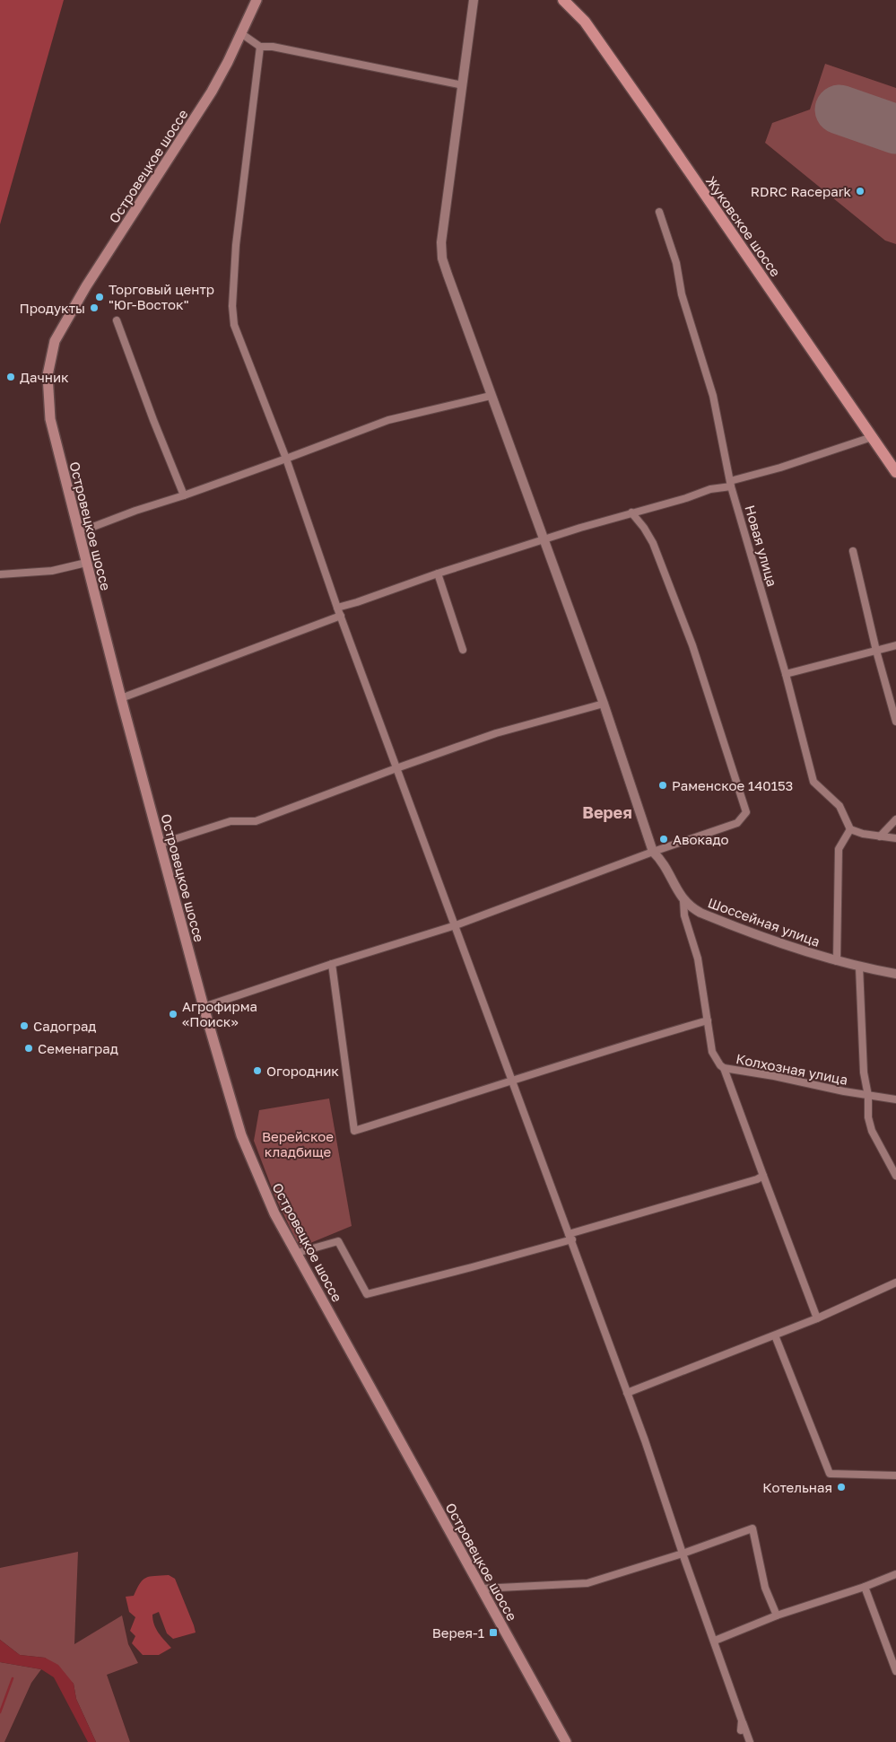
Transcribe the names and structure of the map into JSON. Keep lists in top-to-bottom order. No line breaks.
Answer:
{"streets":{"main road":["Островецкое шоссе","Жуковское шоссе"],"street":["Новая улица","Шоссейная улица","Колхозная улица"]},"crossings":[["Шоссейная улица","Колхозная улица"]],"districts":["Верея"],"parks":["Верейское кладбище"],"places":{"other":["RDRC Racepark","Торговый центр \"Юг-Восток\"","Продукты","Дачник","Раменское 140153","Авокадо","Агрофирма «Поиск»","Садоград","Семенаград","Огородник","Котельная"],"transit":["Верея-1"]}}
